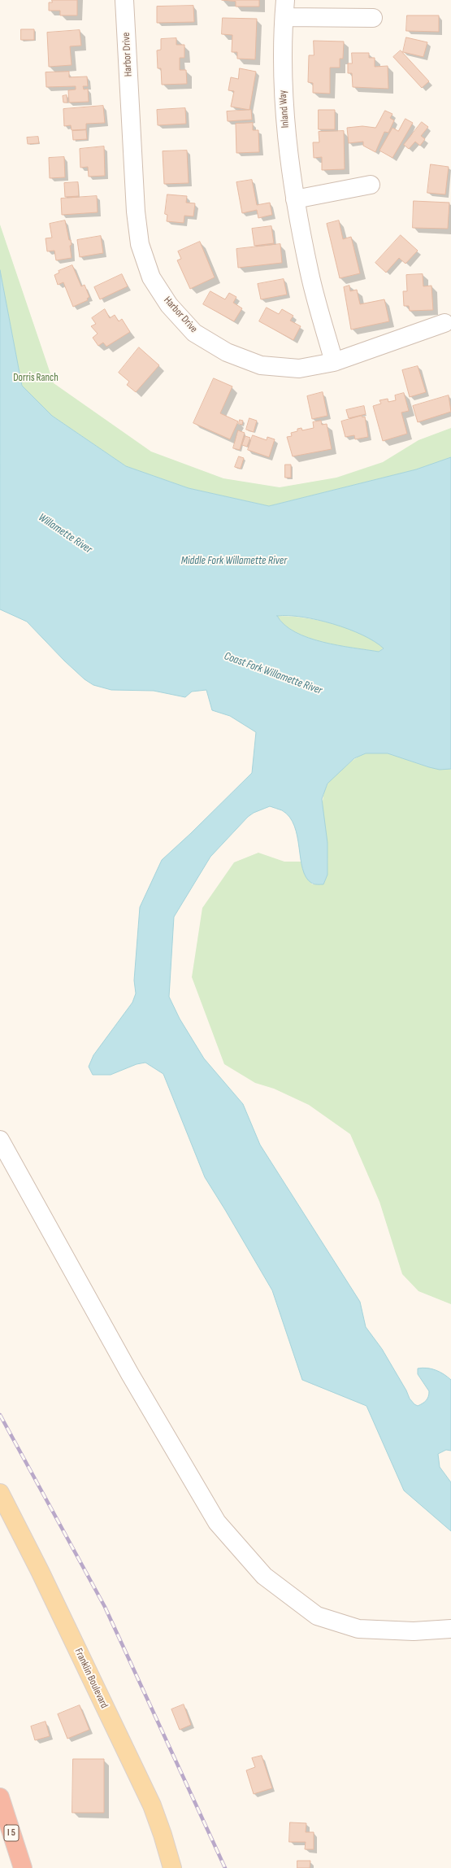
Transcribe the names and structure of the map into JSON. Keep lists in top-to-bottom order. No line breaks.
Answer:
{"streets":{"highway":["I 5"],"main road":["Franklin Boulevard"],"street":["Harbor Drive","Inland Way"]},"crossings":[["Harbor Drive","Inland Way"]],"water":["Willamette River","Middle Fork Willamette River","Coast Fork Willamette River"],"parks":["Dorris Ranch"]}
